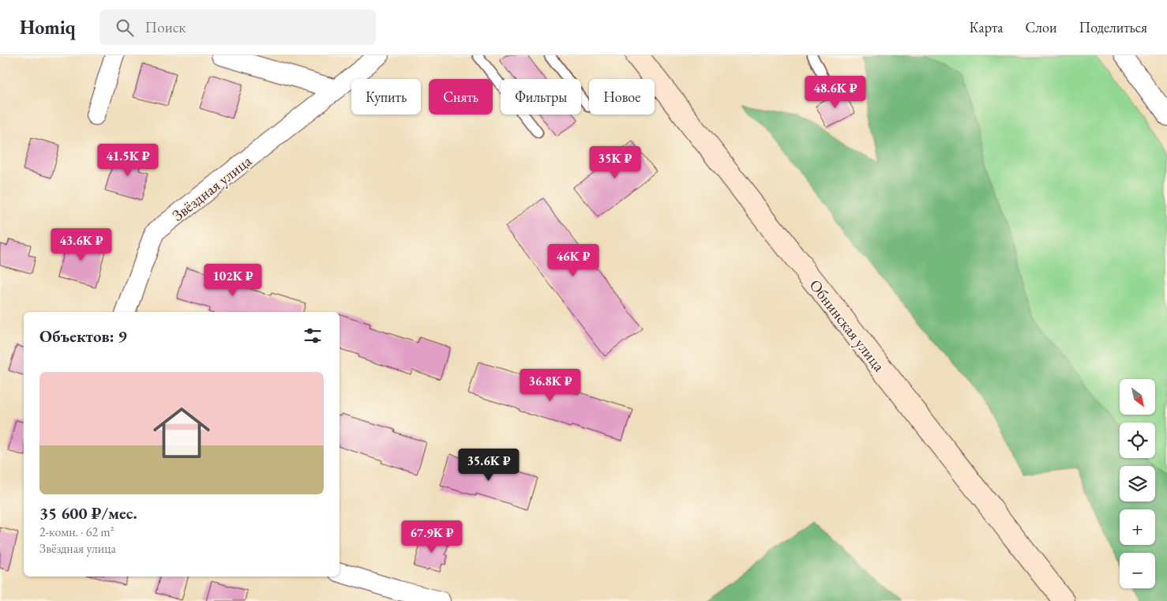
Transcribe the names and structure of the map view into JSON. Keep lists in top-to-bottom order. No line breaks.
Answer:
{"streets":{"street":["Звёздная улица","Обнинская улица"]},"north":"bottom right","page":{"header":"Homiq","search":"Поиск","nav":["Карта","Слои","Поделиться"],"price":["48.6K ₽","41.5K ₽","35K ₽","43.6K ₽","46K ₽","102K ₽","36.8K ₽","35.6K ₽","67.9K ₽"],"chip":["Купить","Снять","Фильтры","Новое"],"heading":"Объектов: 9","list":[{"name":"35 600 ₽/мес.","note":"2-комн. · 62 m² · Звёздная улица"}],"map_buttons":["+","−"]}}
